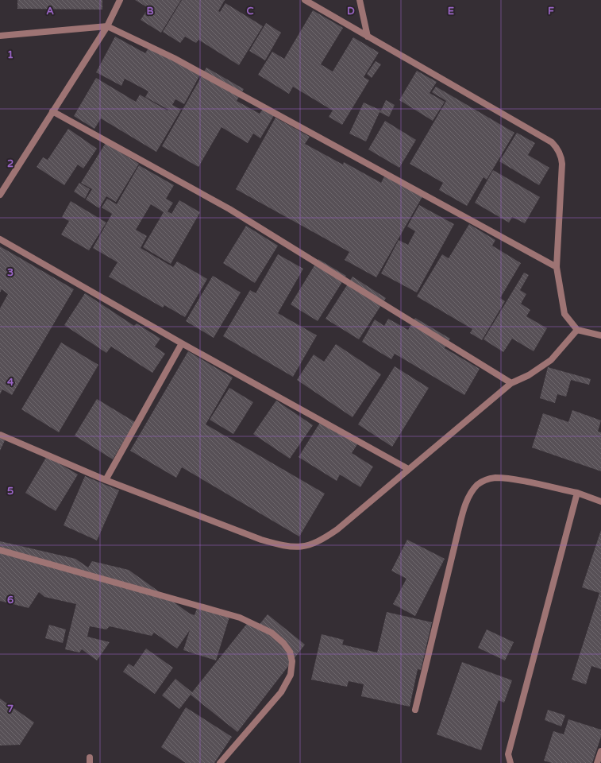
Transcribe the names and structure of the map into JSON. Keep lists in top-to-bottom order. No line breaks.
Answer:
{"grid":{"columns":["A","B","C","D","E","F"],"rows":["1","2","3","4","5","6","7"]}}
